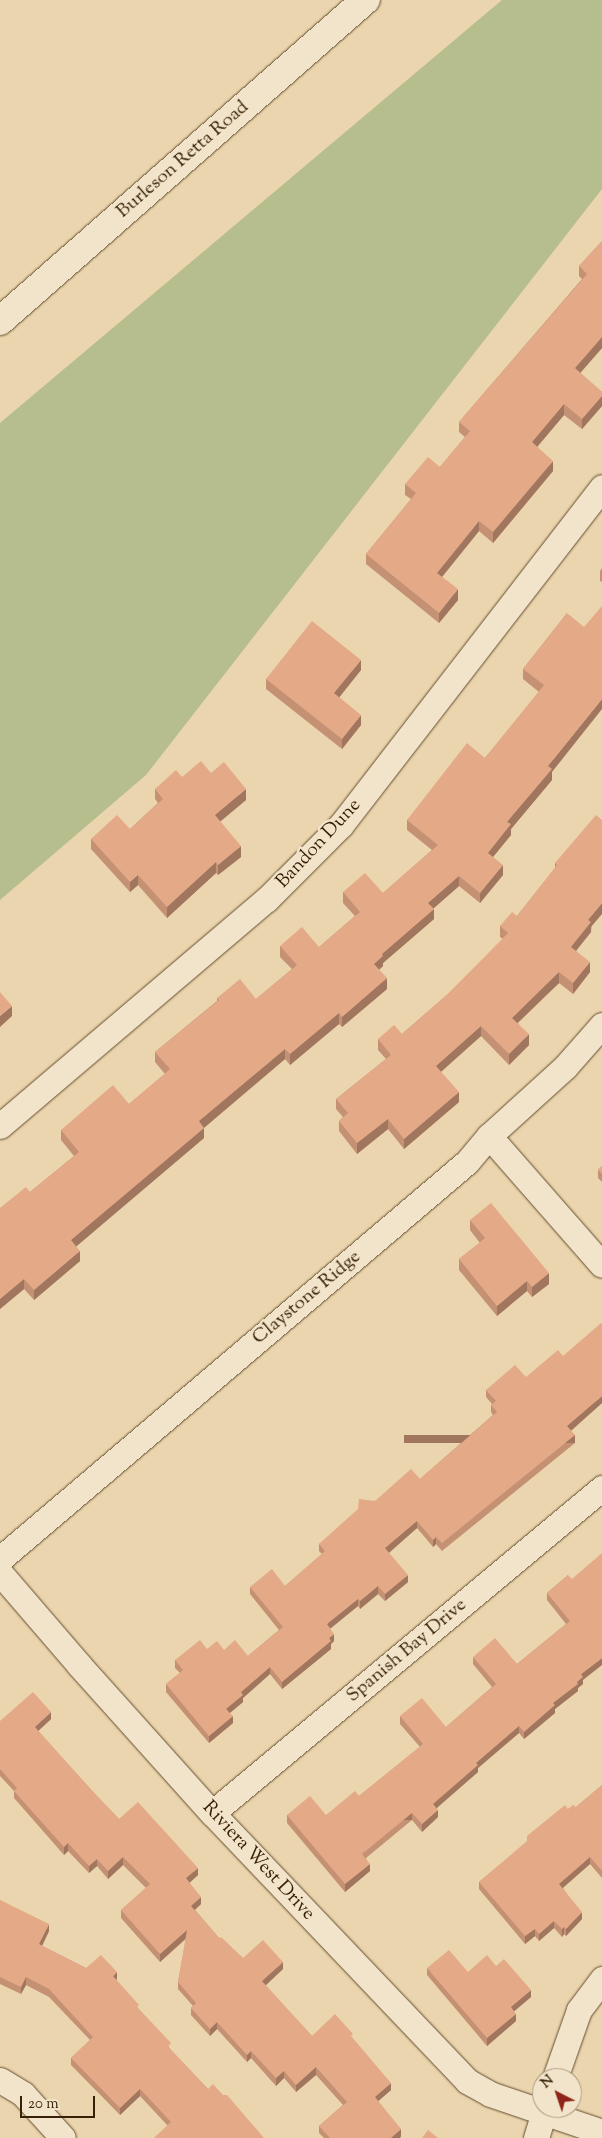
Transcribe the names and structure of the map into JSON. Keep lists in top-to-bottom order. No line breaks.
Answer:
{"streets":{"street":["Burleson Retta Road","Bandon Dune","Claystone Ridge","Spanish Bay Drive","Riviera West Drive"]},"crossings":[["Spanish Bay Drive","Riviera West Drive"]],"scale_bar":"20 m","north":"top left"}
